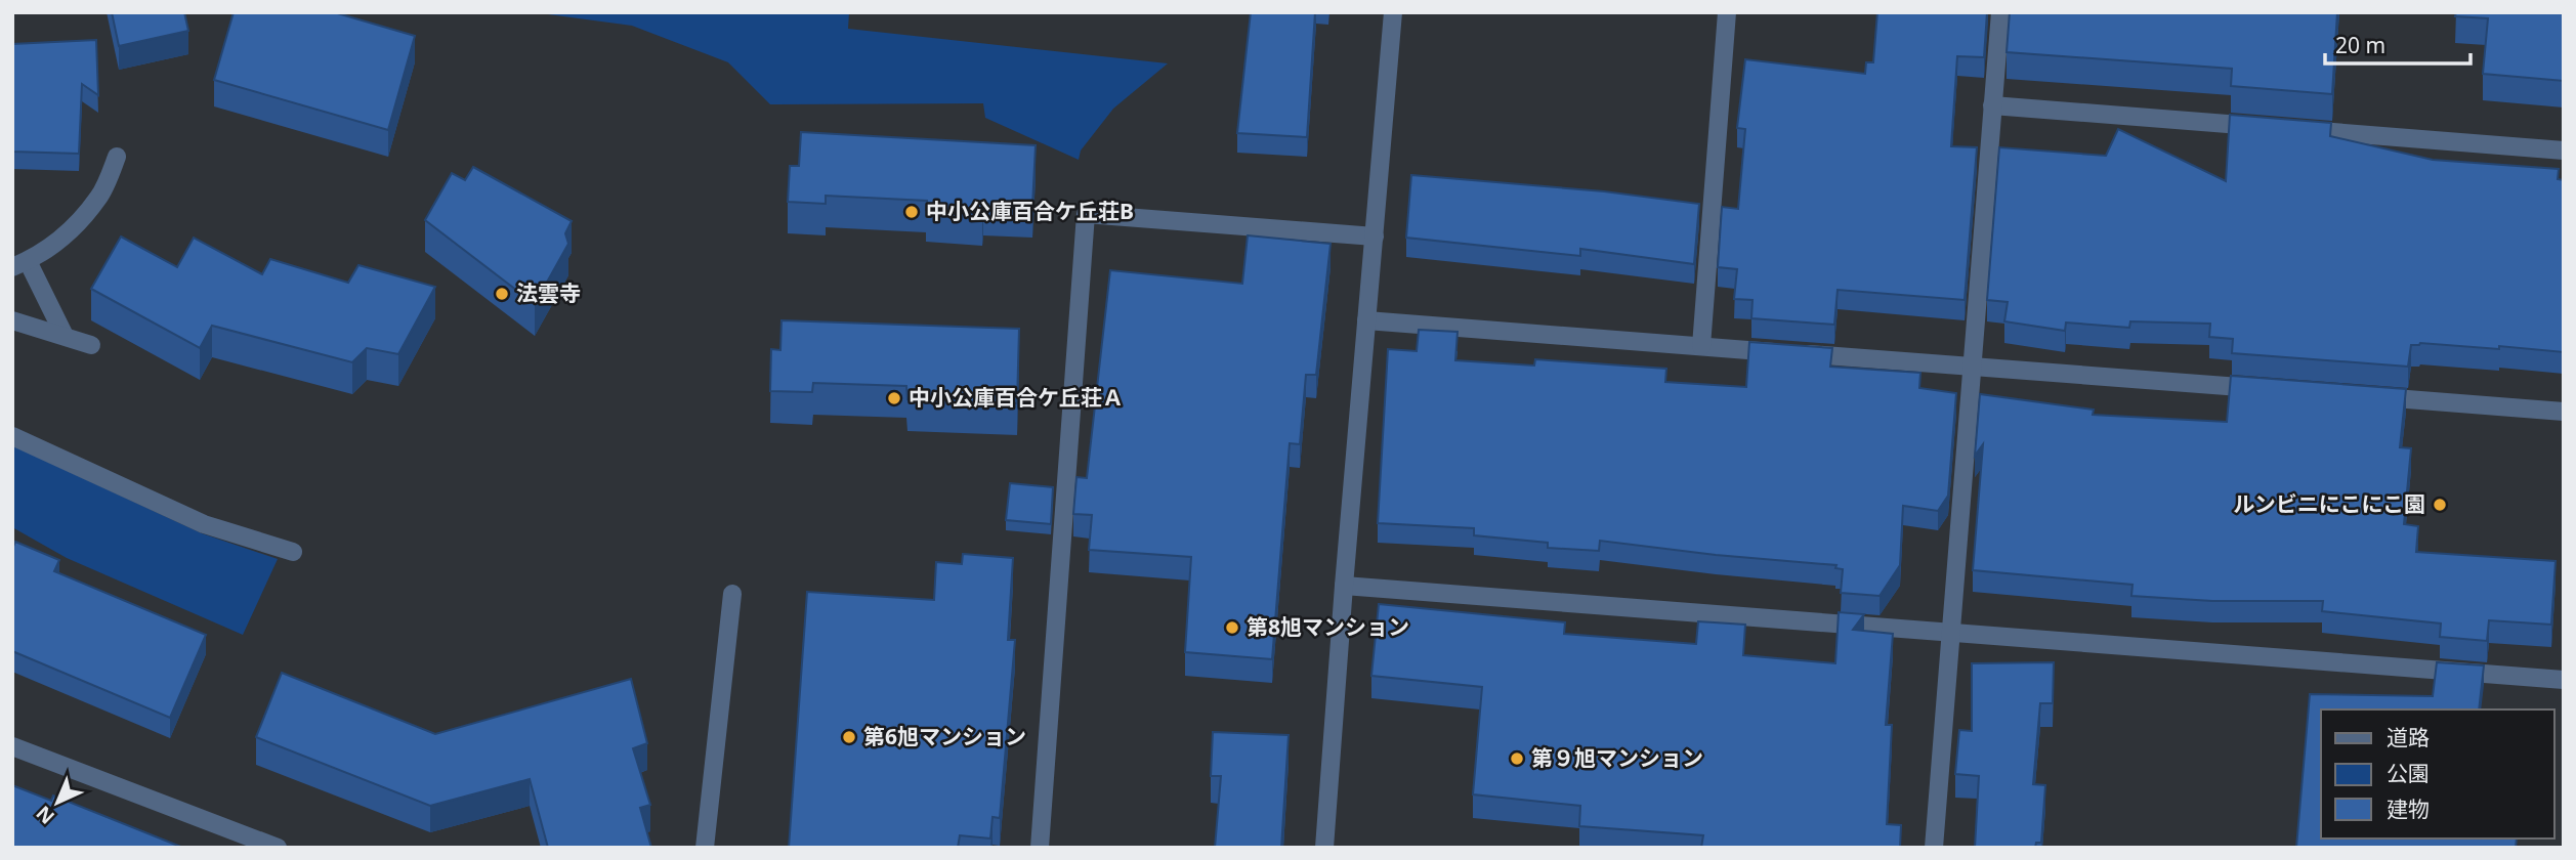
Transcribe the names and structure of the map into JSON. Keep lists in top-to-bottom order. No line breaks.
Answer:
{"places":["中小公庫百合ケ丘荘B","法雲寺","中小公庫百合ケ丘荘Ａ","ルンビニにこにこ園","第8旭マンション","第6旭マンション","第９旭マンション"],"legend":["道路","公園","建物"],"scale_bar":"20 m","north":"bottom left"}
